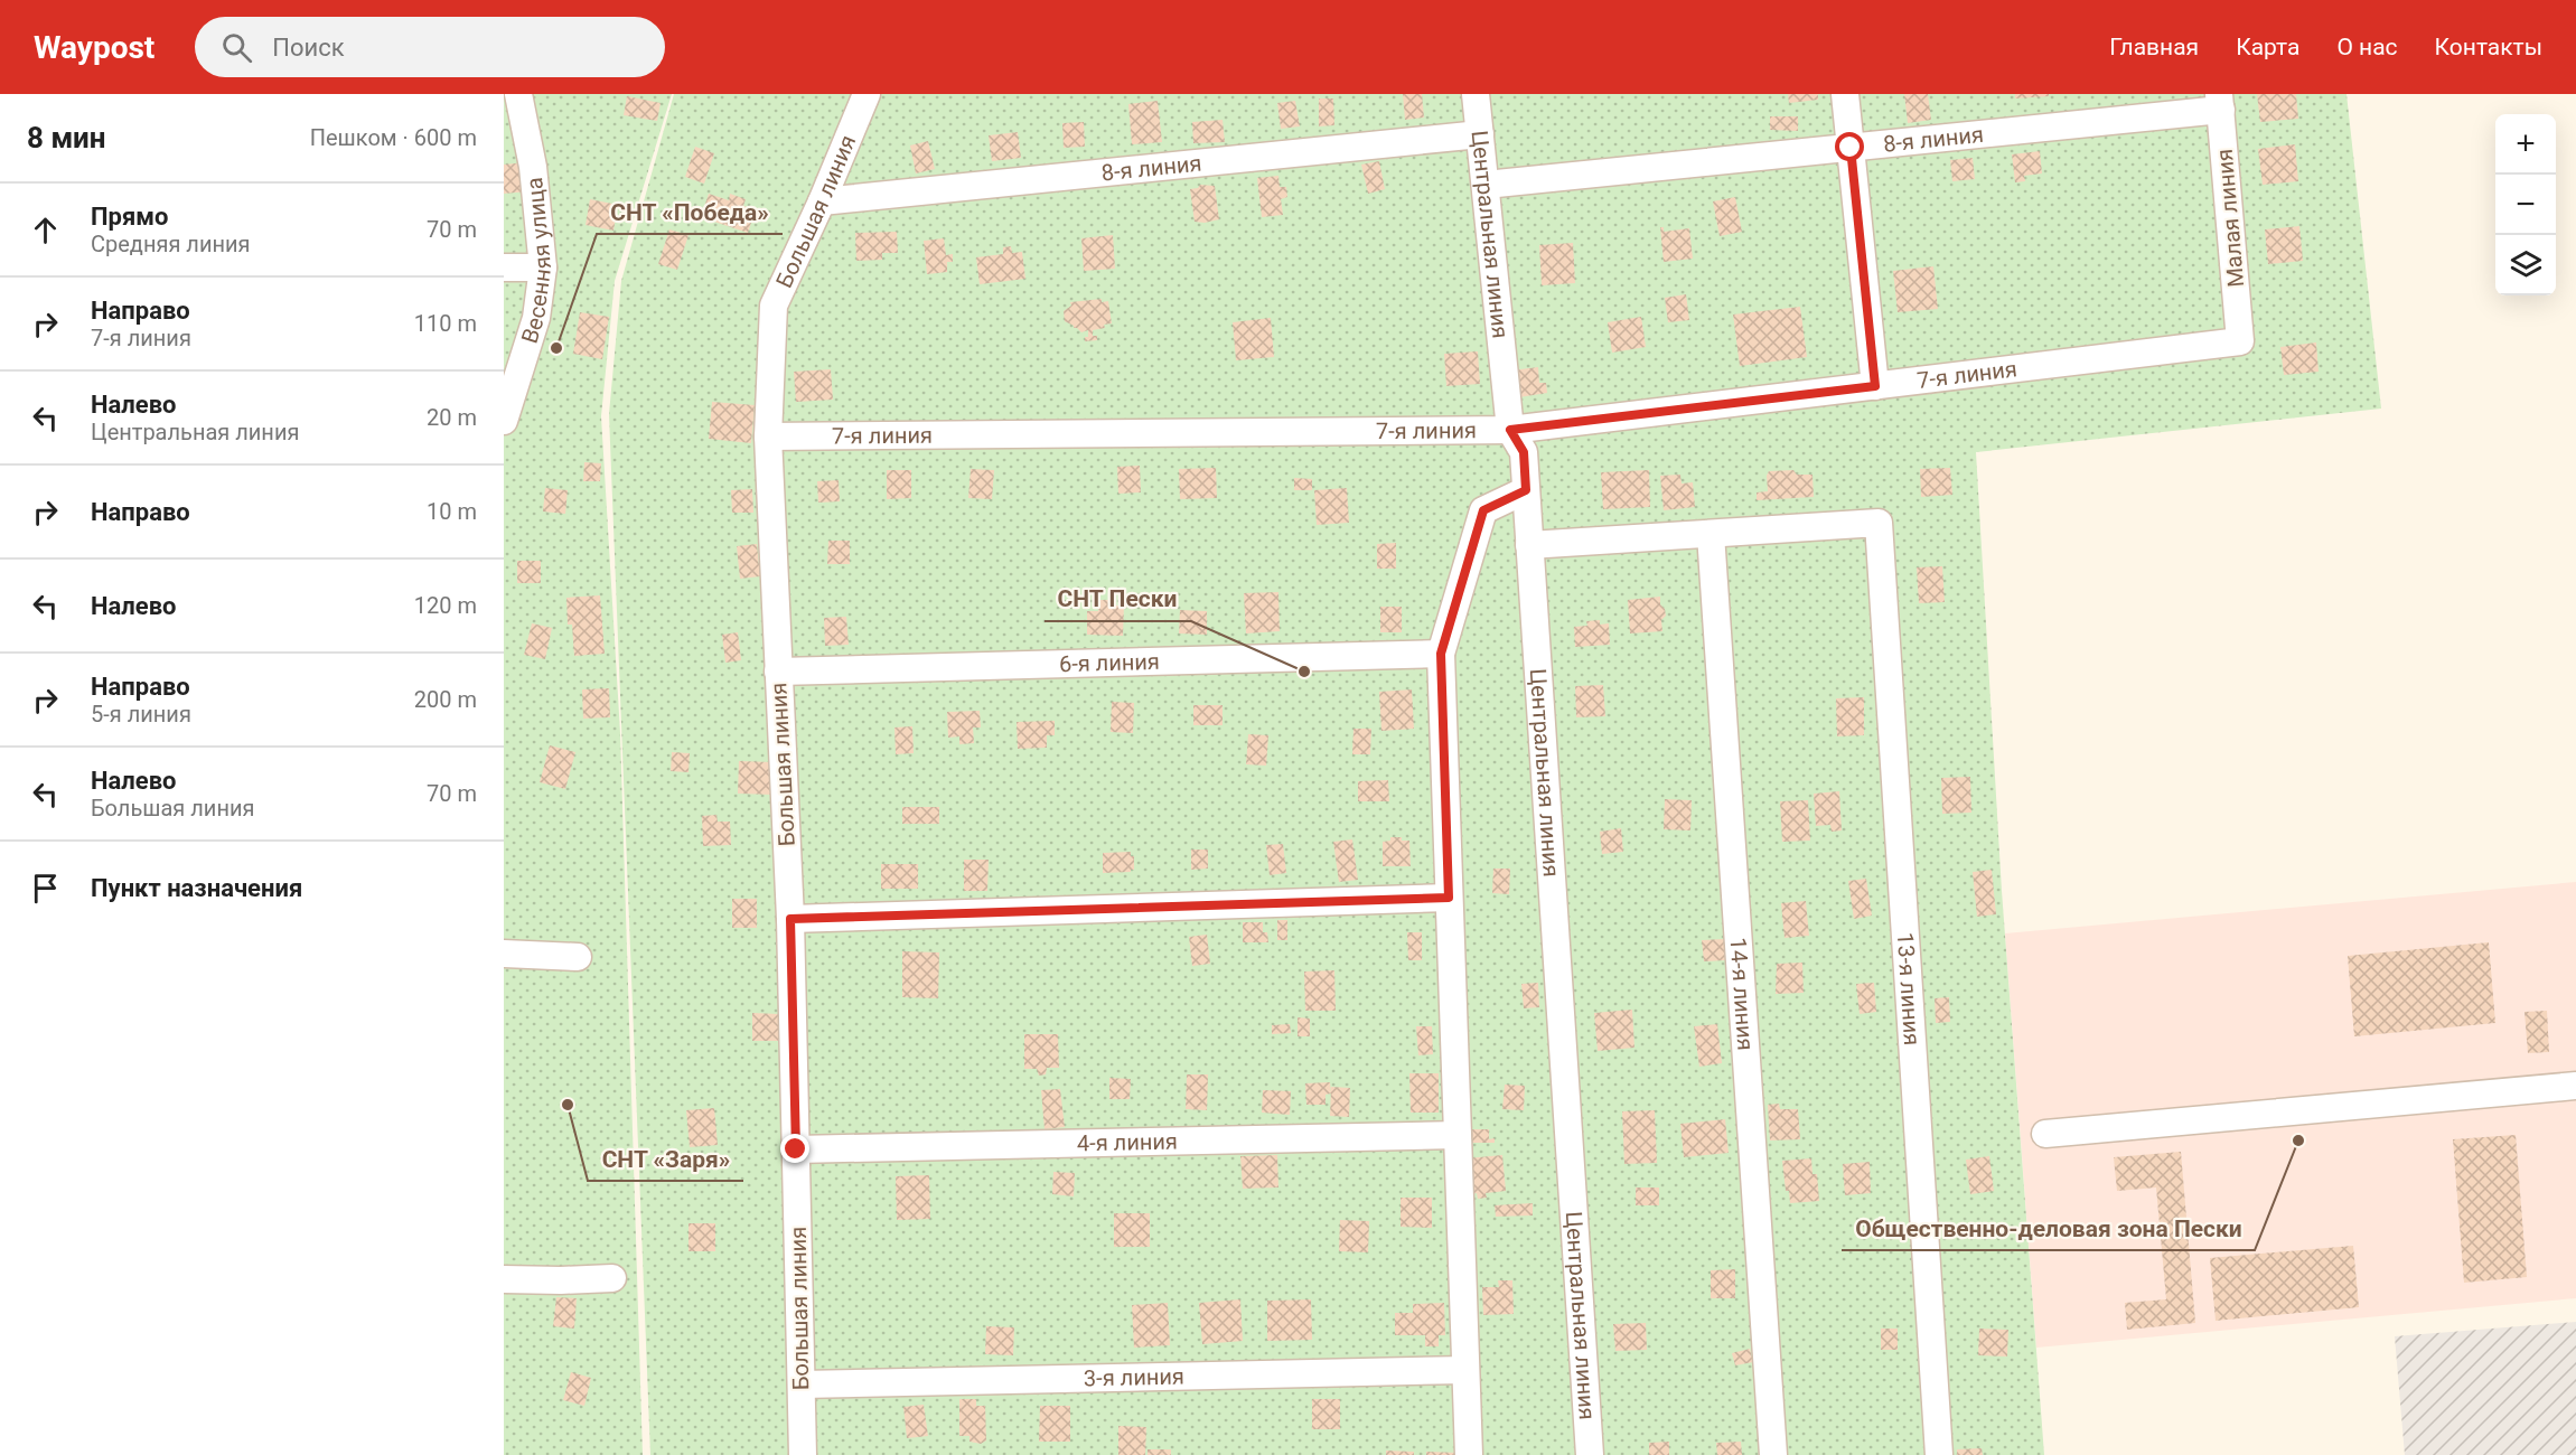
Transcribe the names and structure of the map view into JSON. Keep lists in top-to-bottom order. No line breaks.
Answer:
{"streets":{"street":["8-я линия","Большая линия","Малая линия","Центральная линия","Весенняя улица","7-я линия","6-я линия","13-я линия","14-я линия","4-я линия","3-я линия"]},"crossings":[["8-я линия","Большая линия"],["8-я линия","Малая линия"],["8-я линия","Центральная линия"],["Большая линия","7-я линия"],["Большая линия","6-я линия"],["Большая линия","4-я линия"],["Большая линия","3-я линия"],["Малая линия","7-я линия"],["Центральная линия","7-я линия"],["13-я линия","14-я линия"]],"places":["СНТ «Победа»","СНТ Пески","СНТ «Заря»","Общественно-деловая зона Пески"],"page":{"header":"Waypost","search":"Поиск","nav":["Главная","Карта","О нас","Контакты"],"heading":["8 мин","Пешком · 600 m"],"map_buttons":["+","−"],"list":[["Прямо","Средняя линия","70 m"],["Направо","7-я линия","110 m"],["Налево","Центральная линия","20 m"],["Направо","10 m"],["Налево","120 m"],["Направо","5-я линия","200 m"],["Налево","Большая линия","70 m"],"Пункт назначения"]}}
